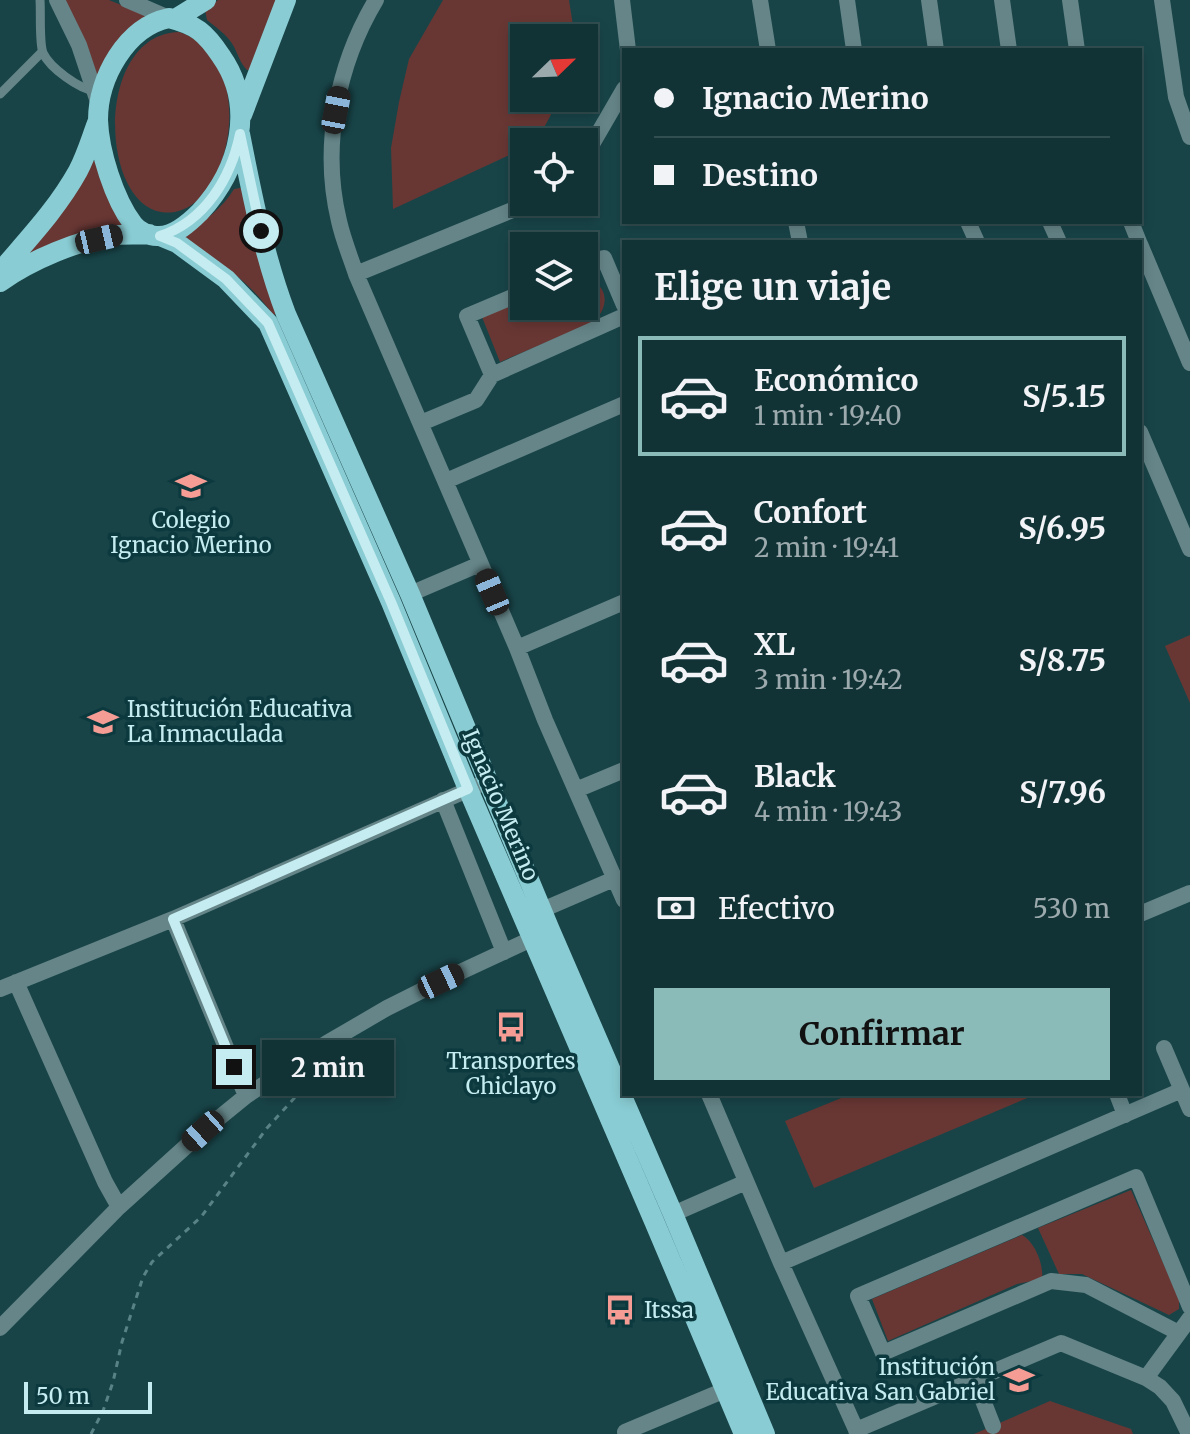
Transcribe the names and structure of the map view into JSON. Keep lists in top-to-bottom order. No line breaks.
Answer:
{"streets":{"main road":["Ignacio Merino"]},"places":{"school or university":["Colegio Ignacio Merino","Institución Educativa La Inmaculada","Institución Educativa San Gabriel"],"bus stop":["Transportes Chiclayo","Itssa"]},"scale_bar":"50 m","north":"top right","page":{"banner":["Ignacio Merino","Destino"],"heading":"Elige un viaje","list":[{"name":"Económico","note":"1 min · 19:40","value":"S/5.15"},{"name":"Confort","note":"2 min · 19:41","value":"S/6.95"},{"name":"XL","note":"3 min · 19:42","value":"S/8.75"},{"name":"Black","note":"4 min · 19:43","value":"S/7.96"}],"pay":["Efectivo","530 m"],"buttons":"Confirmar","bubble":"2 min","scale":"50 m"}}
